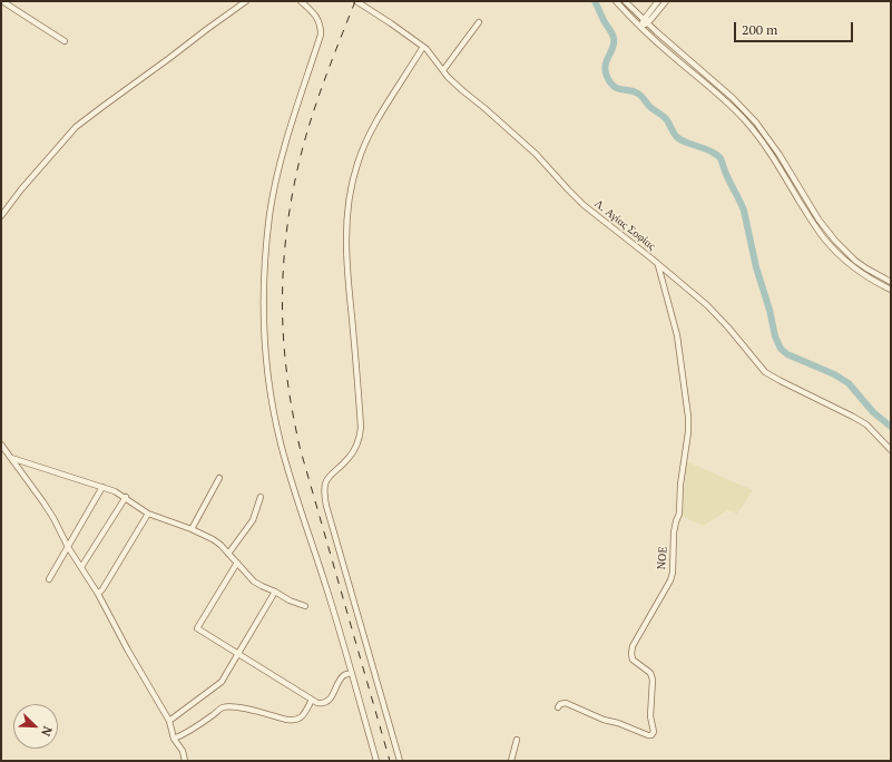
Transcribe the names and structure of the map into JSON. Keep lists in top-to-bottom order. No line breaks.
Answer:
{"streets":{"street":["Λ. Αγίας Σοφίας","NOE"]},"crossings":[["Λ. Αγίας Σοφίας","NOE"]],"scale_bar":"200 m","north":"bottom right"}
